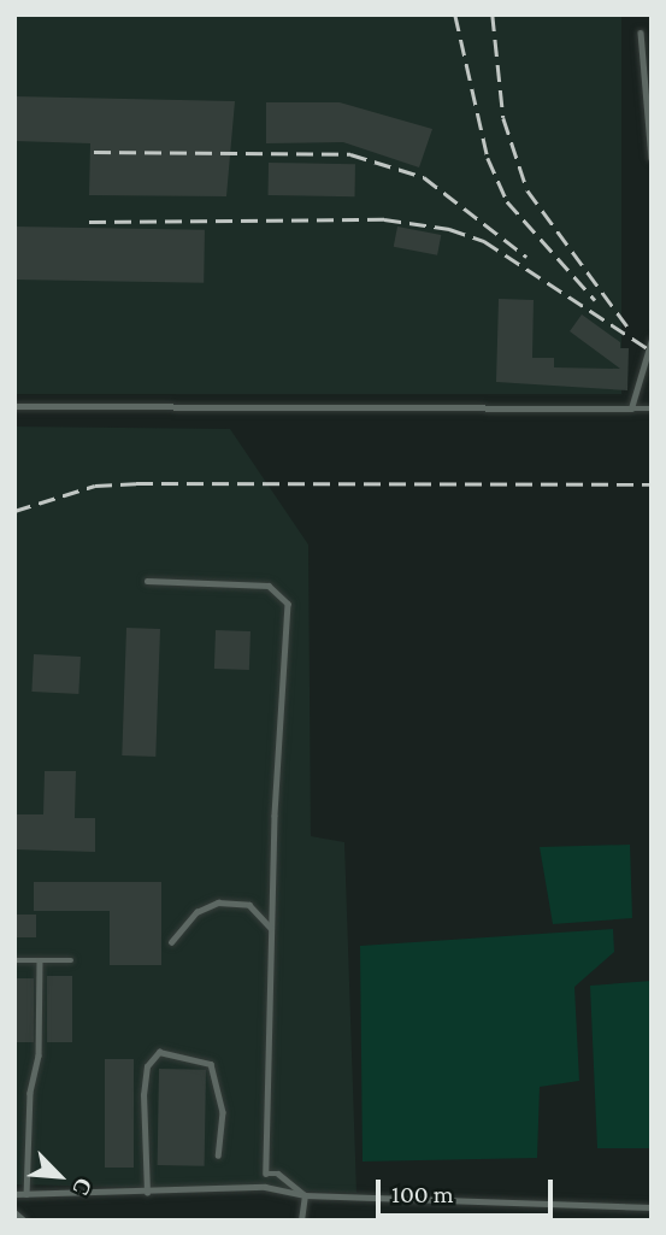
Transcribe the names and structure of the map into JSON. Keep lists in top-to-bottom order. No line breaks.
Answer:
{"scale_bar":"100 m","north":"bottom right"}
